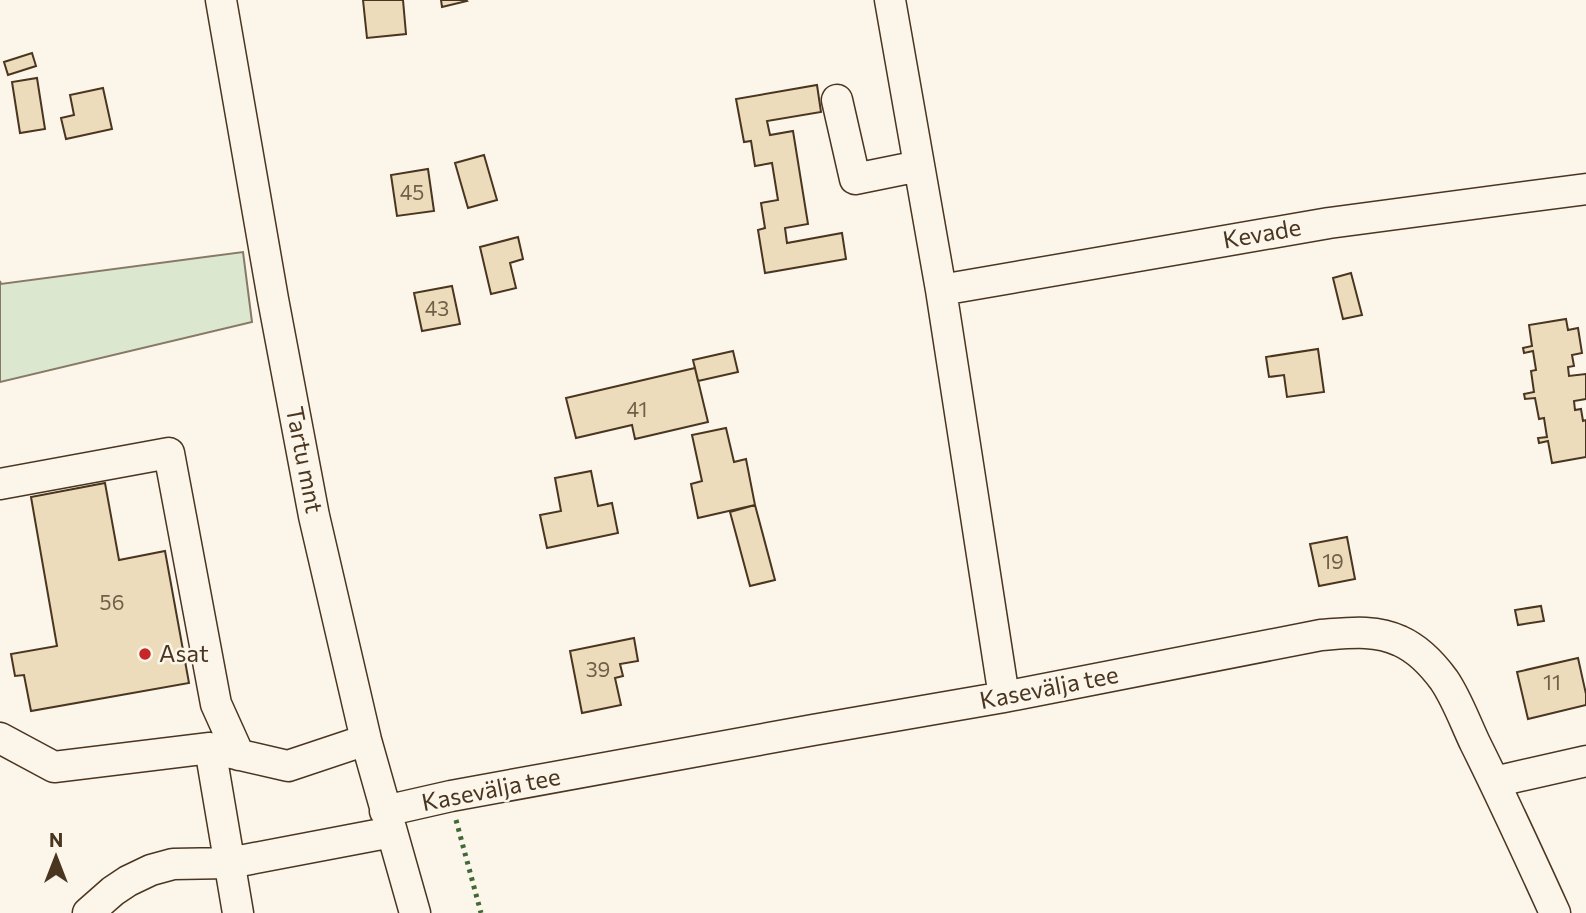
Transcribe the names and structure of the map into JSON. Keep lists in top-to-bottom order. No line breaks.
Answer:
{"streets":{"street":["Kevade","Tartu mnt","Kasevälja tee"]},"crossings":[["Tartu mnt","Kasevälja tee"]],"places":["Asat"],"house_numbers":["45","43","41","19","56","39","11"],"north":"top"}
